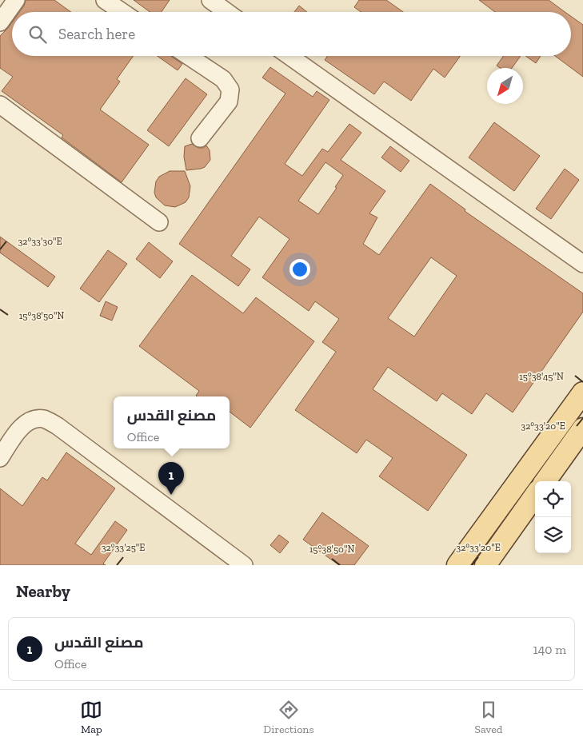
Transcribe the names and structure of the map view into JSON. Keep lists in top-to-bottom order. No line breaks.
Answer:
{"north":"bottom left","page":{"search":"Search here","popup":["مصنع القدس","Office"],"pins":"1","heading":"Nearby","list":[{"mark":"1","name":"مصنع القدس","note":"Office","value":"140 m"}],"nav":["Map","Directions","Saved"]},"coordinates":["32°33'30\"E","15°38'50\"N","15°38'45\"N","32°33'20\"E","32°33'25\"E"]}
